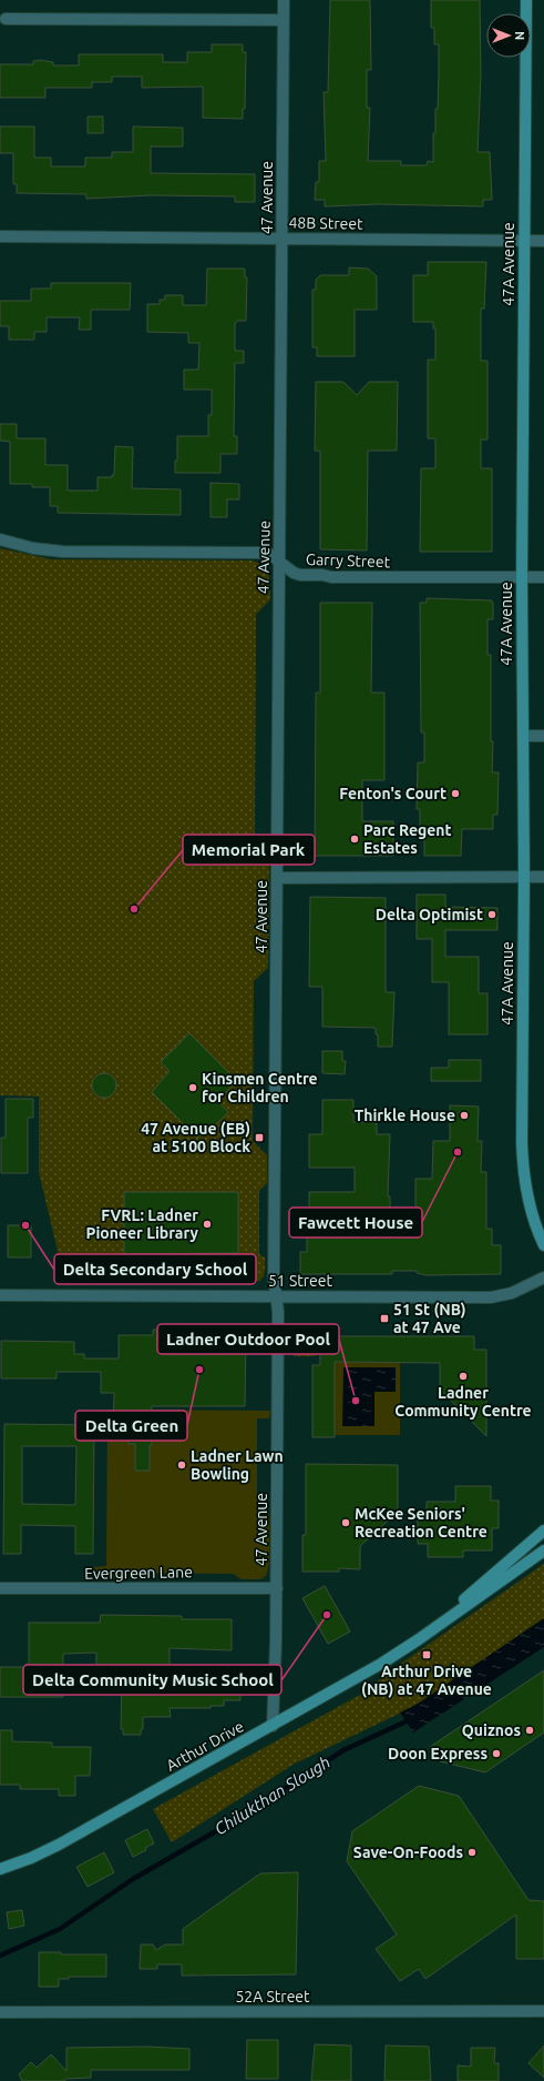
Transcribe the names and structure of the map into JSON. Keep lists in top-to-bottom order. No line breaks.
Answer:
{"streets":{"main road":["47A Avenue","Arthur Drive"],"street":["47 Avenue","48B Street","Garry Street","51 Street","Evergreen Lane","52A Street"]},"crossings":[["47 Avenue","48B Street"],["47 Avenue","Garry Street"],["47 Avenue","51 Street"],["47 Avenue","Evergreen Lane"],["47 Avenue","Arthur Drive"],["48B Street","47A Avenue"],["47A Avenue","Garry Street"]],"water":["Chilukthan Slough"],"places":{"other":["Fenton's Court","Parc Regent Estates","Memorial Park","Delta Optimist","Kinsmen Centre for Children","Thirkle House","Fawcett House","FVRL: Ladner Pioneer Library","Delta Secondary School","Delta Green","Ladner Community Centre","Ladner Outdoor Pool","Ladner Lawn Bowling","McKee Seniors' Recreation Centre","Delta Community Music School","Quiznos","Doon Express","Save-On-Foods"],"transit":["47 Avenue (EB) at 5100 Block","51 St (NB) at 47 Ave","Arthur Drive (NB) at 47 Avenue"]},"north":"right"}
